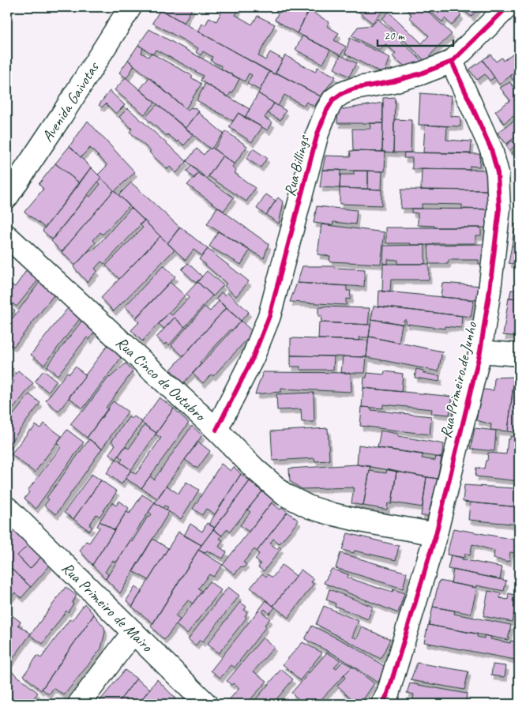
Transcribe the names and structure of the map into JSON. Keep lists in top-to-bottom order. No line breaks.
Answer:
{"streets":{"street":["Avenida Gaivotas","Rua Billings","Rua Cinco de Outubro","Rua Primeiro de Junho","Rua Primeiro de Mairo"]},"crossings":[["Rua Billings","Rua Cinco de Outubro"],["Rua Billings","Rua Primeiro de Junho"],["Rua Cinco de Outubro","Rua Primeiro de Junho"]],"scale_bar":"20 m"}
